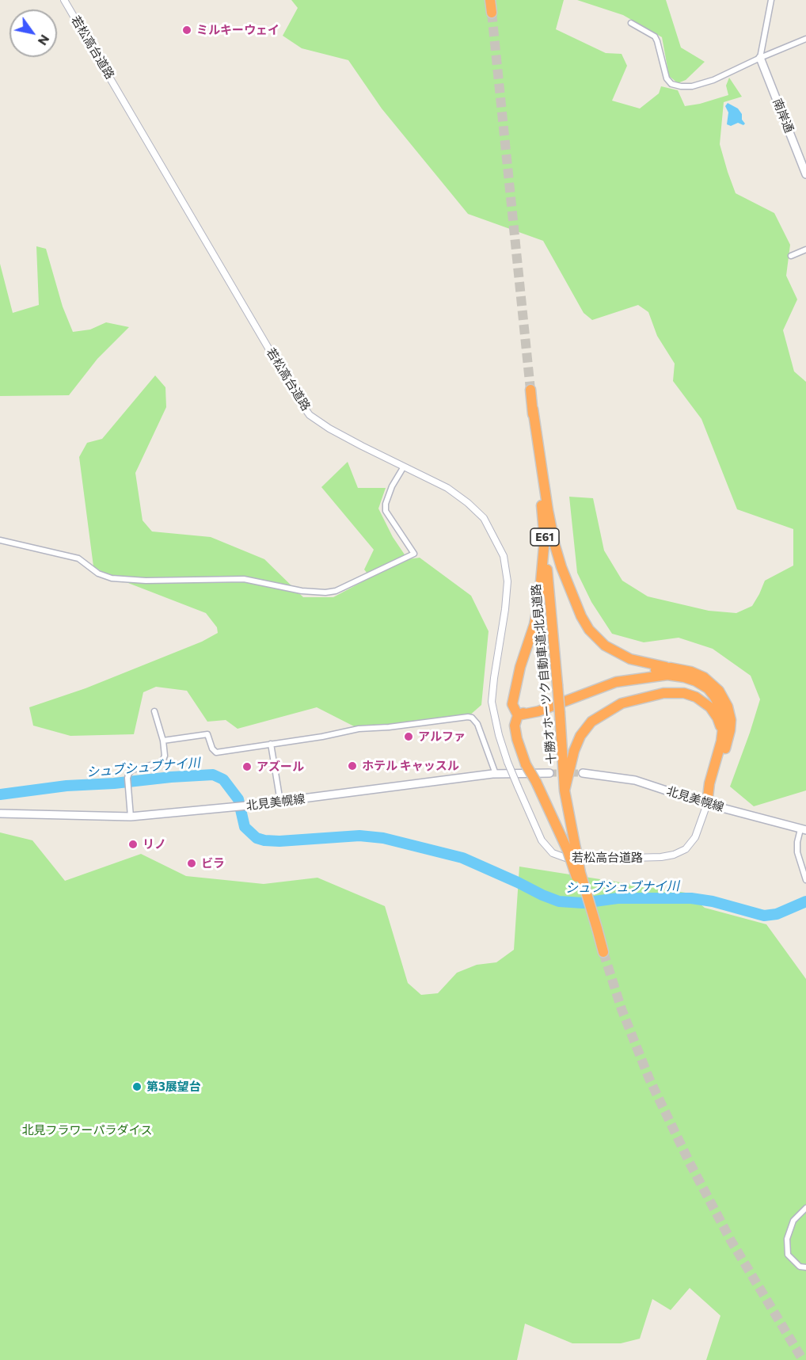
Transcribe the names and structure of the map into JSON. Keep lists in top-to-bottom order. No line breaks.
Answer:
{"streets":{"highway":["E61","十勝オホーツク自動車道;北見道路"],"main road":["南岸通","北見美幌線"],"street":["若松高台道路"]},"crossings":[["若松高台道路","北見美幌線"]],"water":["シュブシュブナイ川"],"parks":["北見フラワーパラダイス"],"places":["ミルキーウェイ","アルファ","ホテル キャッスル","アズール","リノ","ビラ","第3展望台"],"north":"bottom right"}
